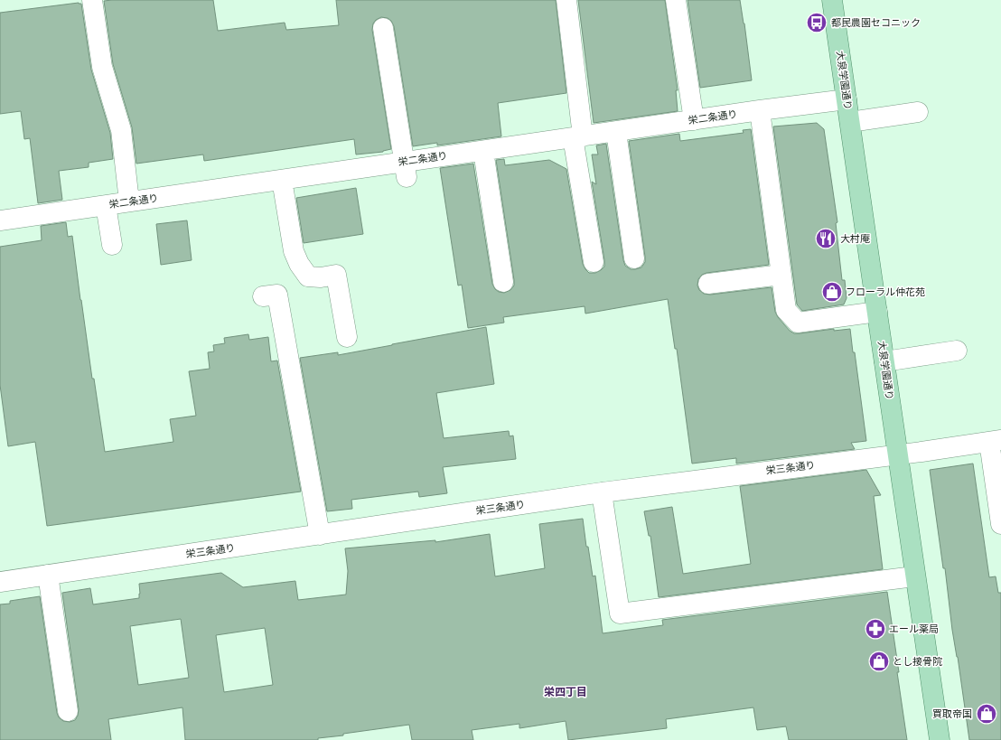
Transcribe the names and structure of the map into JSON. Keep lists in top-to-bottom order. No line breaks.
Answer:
{"streets":{"main road":["大泉学園通り"],"street":["栄二条通り","栄三条通り"]},"crossings":[["大泉学園通り","栄二条通り"],["大泉学園通り","栄三条通り"]],"districts":["栄四丁目"],"places":{"bus stop":["都民農園セコニック"],"restaurant":["大村庵"],"shop":["フローラル仲花苑","とし接骨院","買取帝国"],"pharmacy":["エール薬局"]}}
